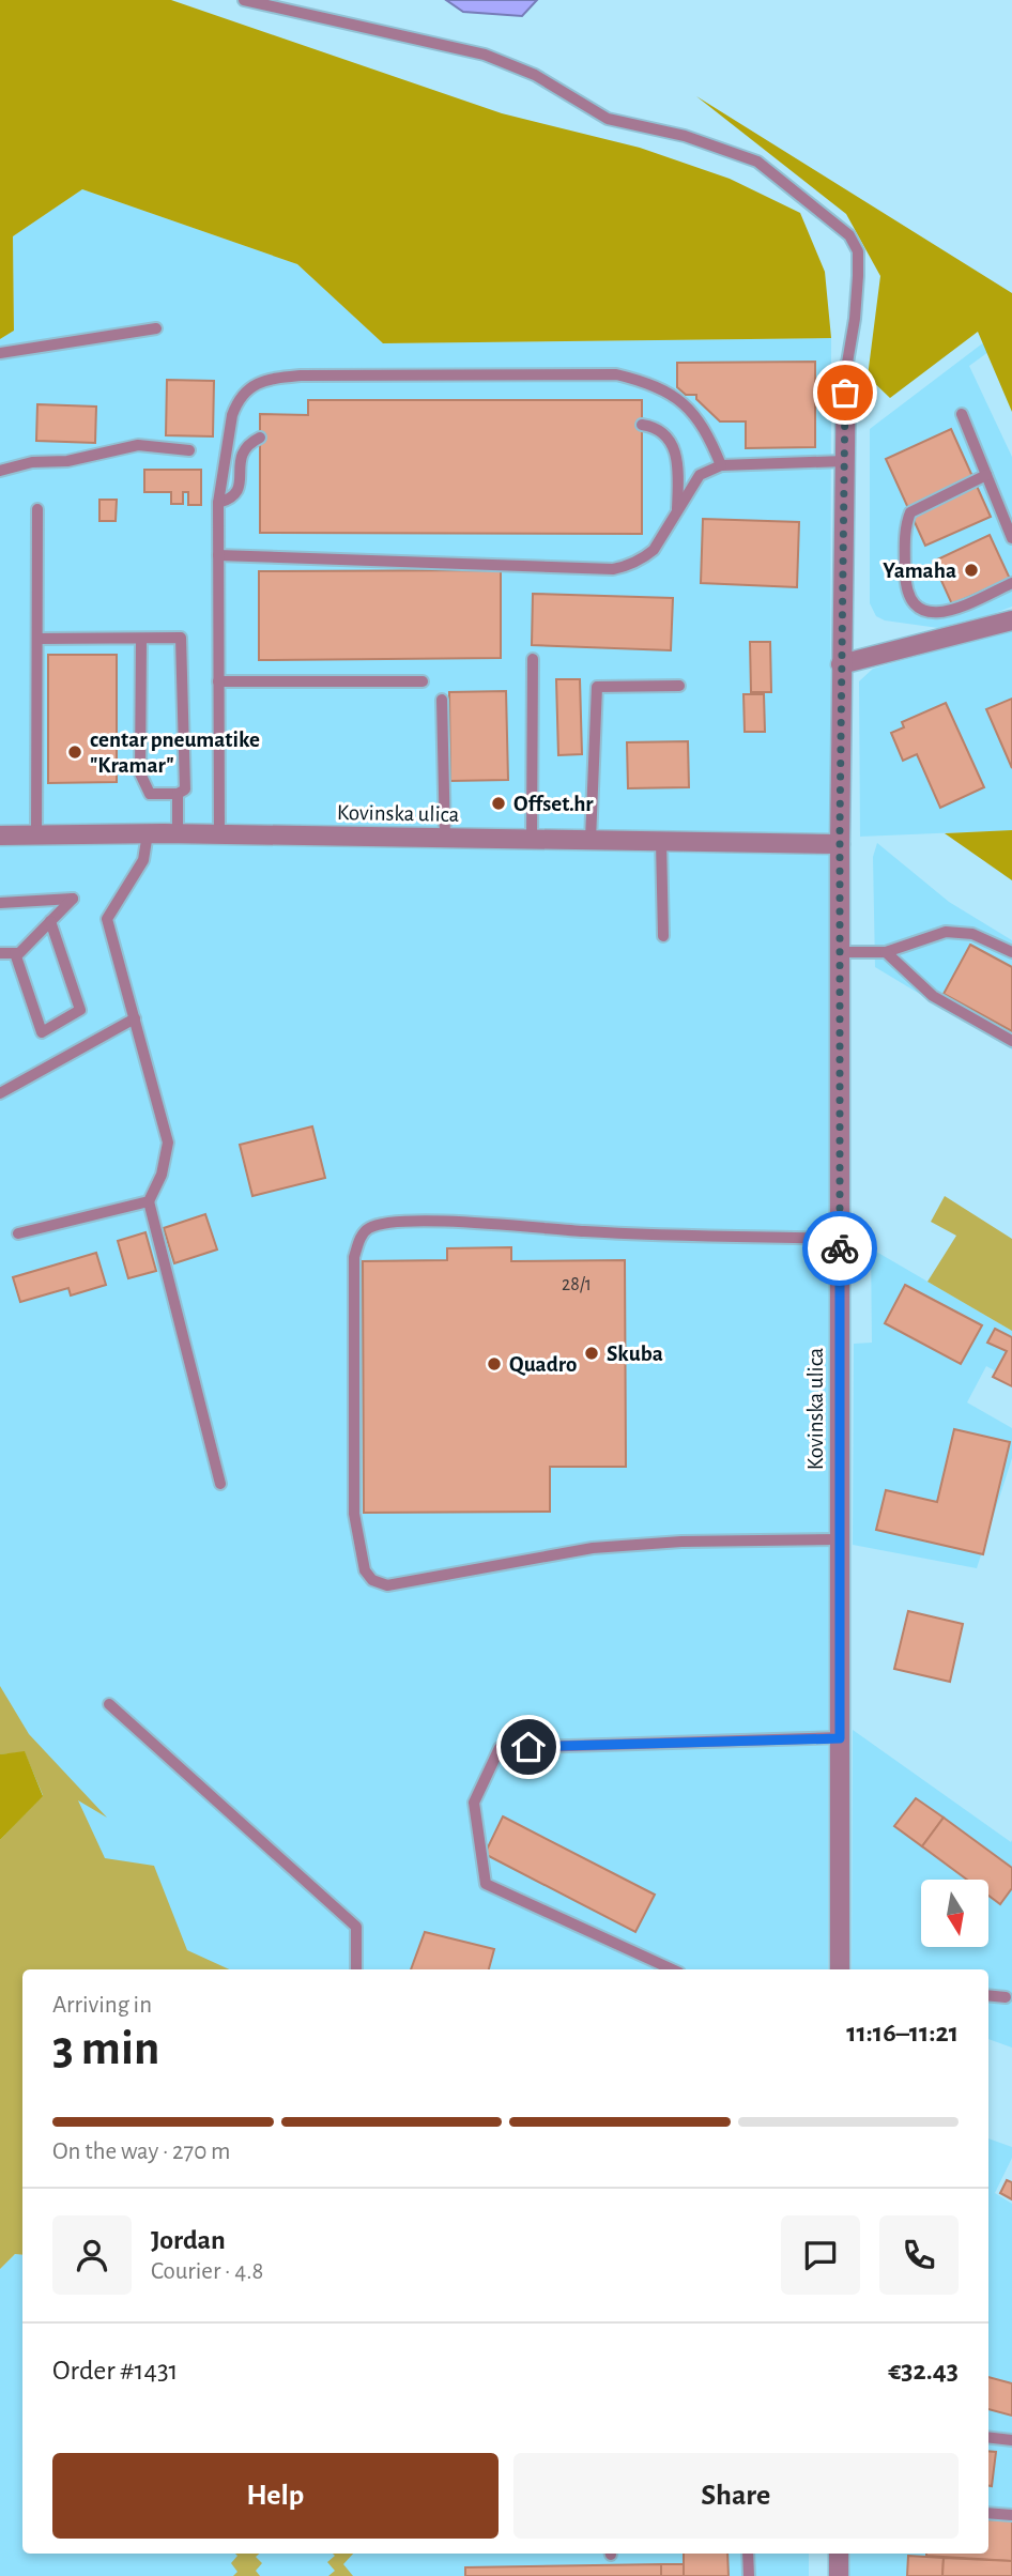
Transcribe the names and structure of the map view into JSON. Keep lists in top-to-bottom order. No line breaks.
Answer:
{"streets":{"street":["Kovinska ulica"]},"places":["Yamaha","centar pneumatike \"Kramar\"","Offset.hr","Skuba","Quadro"],"house_numbers":["28/1"],"north":"bottom","page":{"heading":["3 min","Arriving in","11:16–11:21"],"panel":["Jordan","Courier · 4.8","Order #1431","€32.43"],"bar":"On the way · 270 m","buttons":["Help","Share"]}}
